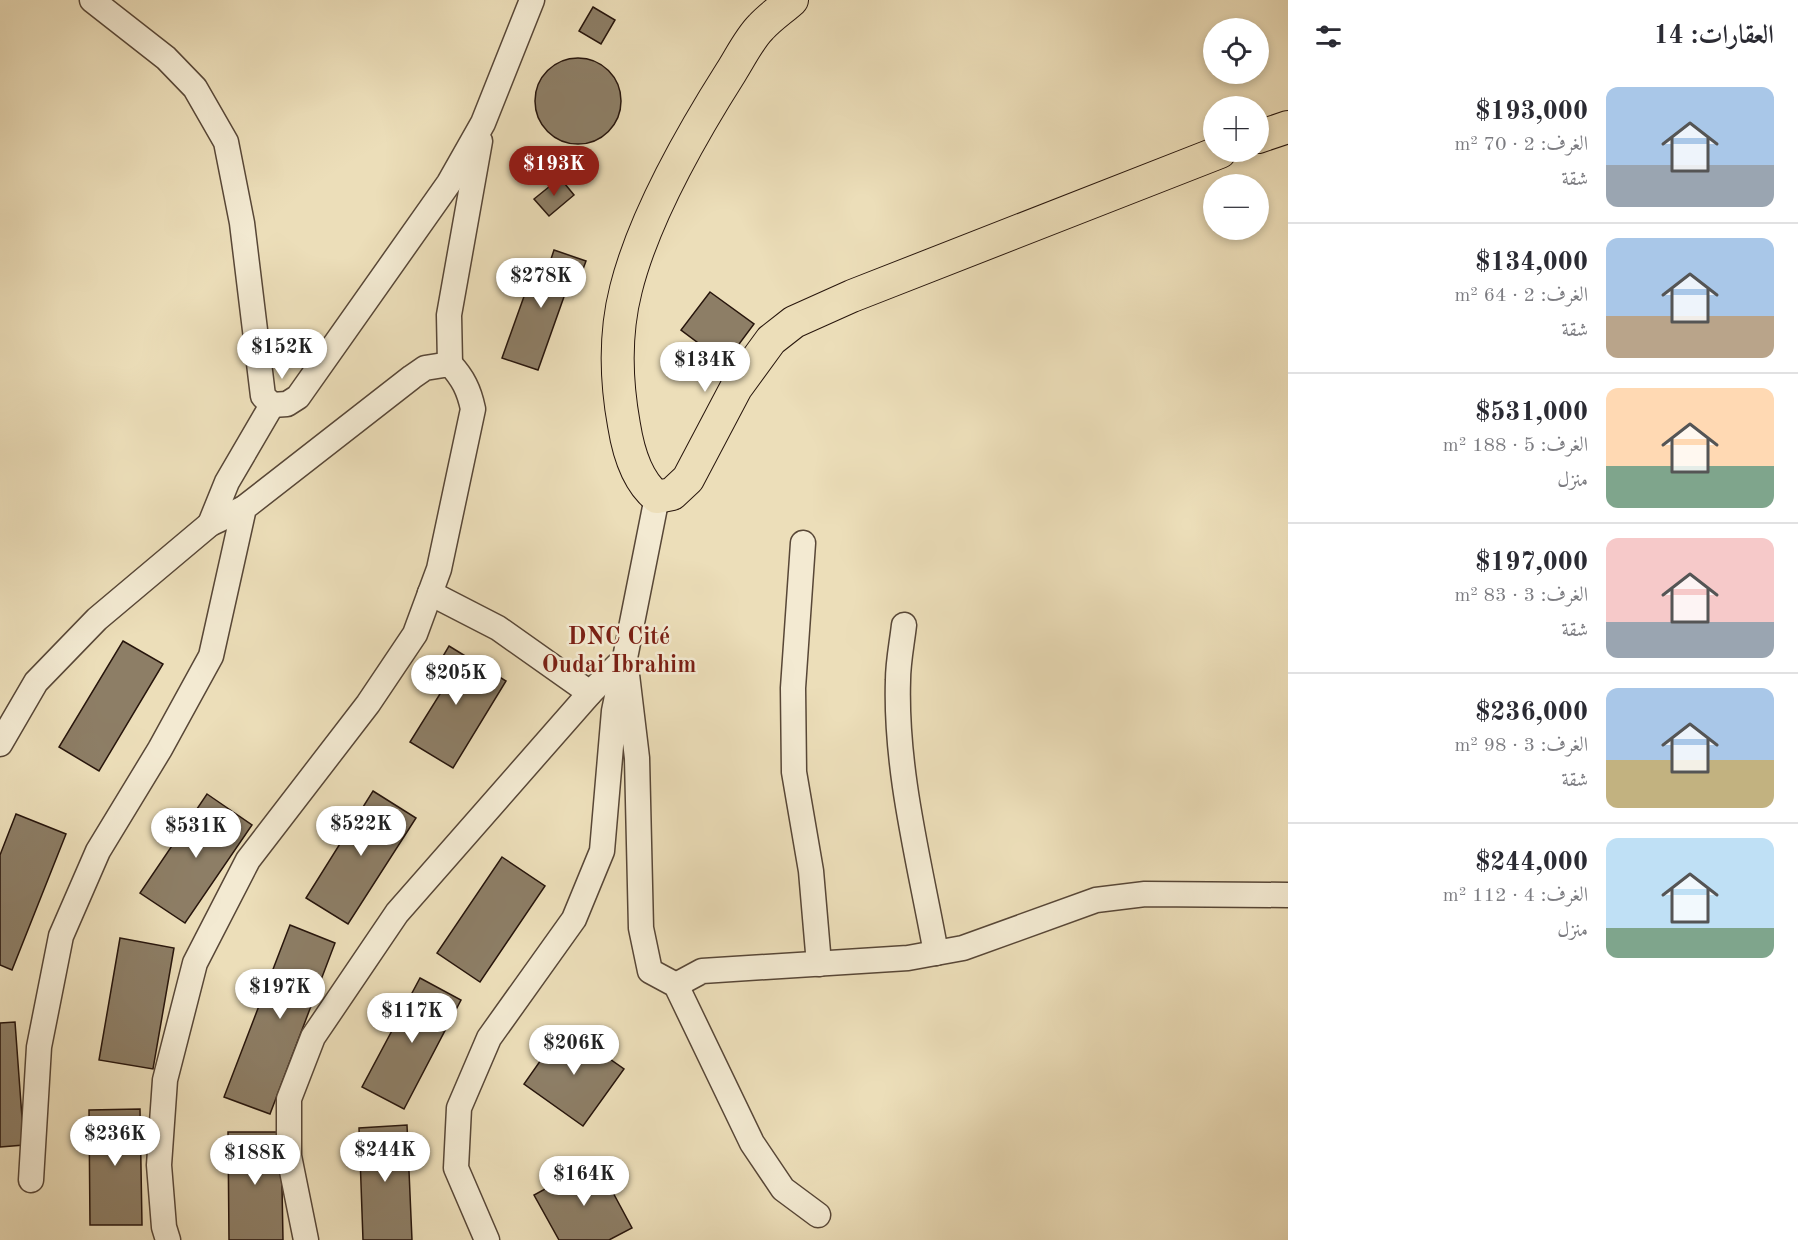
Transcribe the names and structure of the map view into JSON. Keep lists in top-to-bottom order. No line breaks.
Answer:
{"districts":["DNC Cité Oudai Ibrahim"],"page":{"heading":"العقارات: 14","map_buttons":["+","−"],"list":[{"name":"$193,000","note":"الغرف: 2 · 70 m² · شقة"},{"name":"$134,000","note":"الغرف: 2 · 64 m² · شقة"},{"name":"$531,000","note":"الغرف: 5 · 188 m² · منزل"},{"name":"$197,000","note":"الغرف: 3 · 83 m² · شقة"},{"name":"$236,000","note":"الغرف: 3 · 98 m² · شقة"},{"name":"$244,000","note":"الغرف: 4 · 112 m² · منزل"}],"price":["$193K","$278K","$152K","$134K","$205K","$522K","$531K","$197K","$117K","$206K","$236K","$244K","$188K","$164K"]}}
